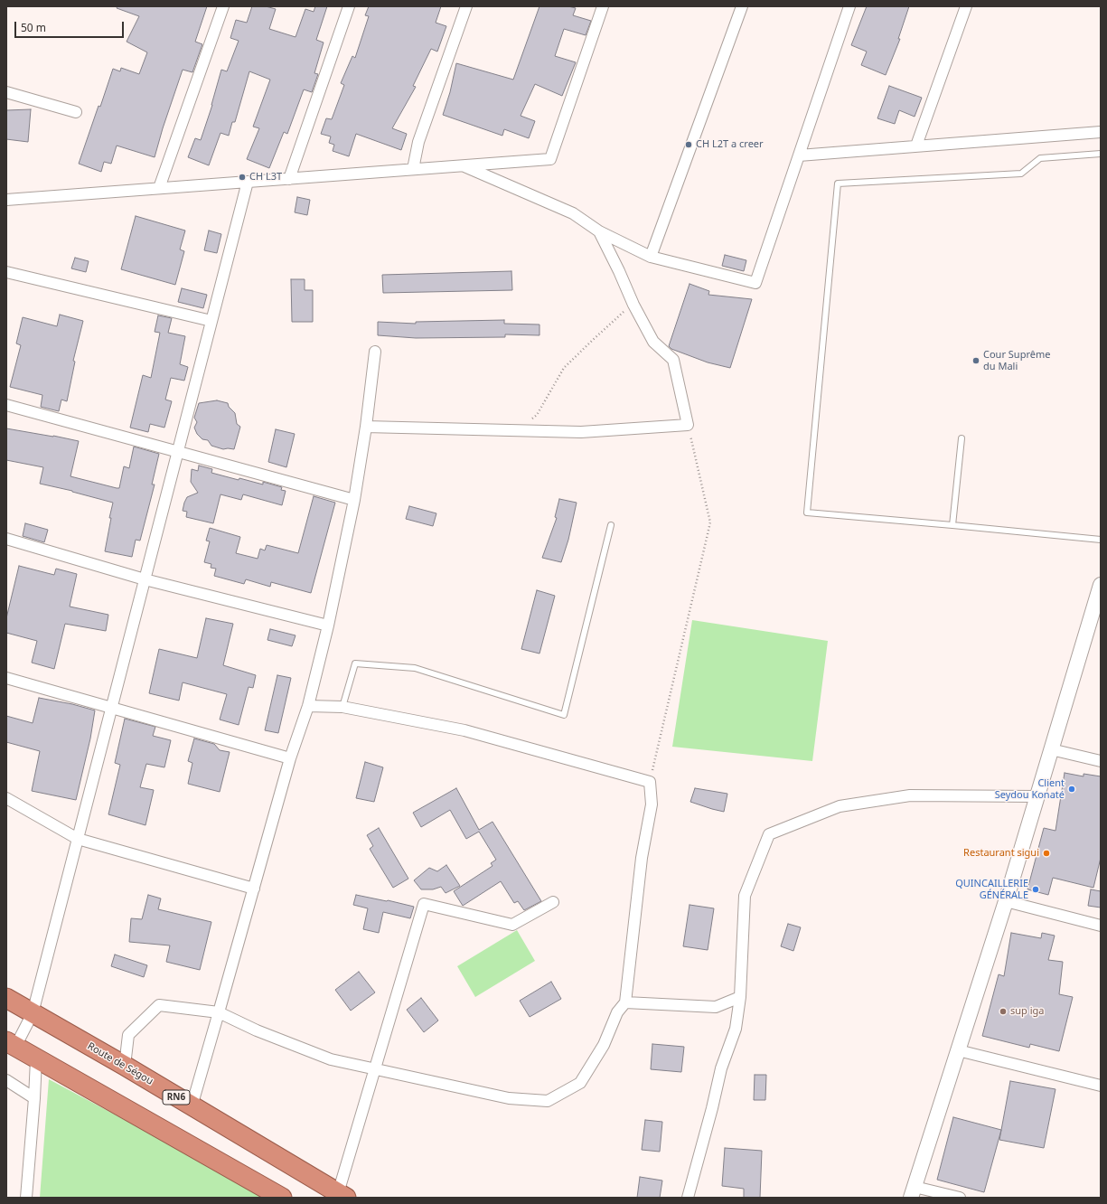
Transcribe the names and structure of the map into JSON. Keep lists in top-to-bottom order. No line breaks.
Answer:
{"streets":{"highway":["Route de Ségou","RN6"]},"places":["CH L2T a creer","CH L3T","Cour Suprême du Mali","Client Seydou Konaté","Restaurant sigui","QUINCAILLERIE GÉNÉRALE","sup iga"],"scale_bar":"50 m"}
